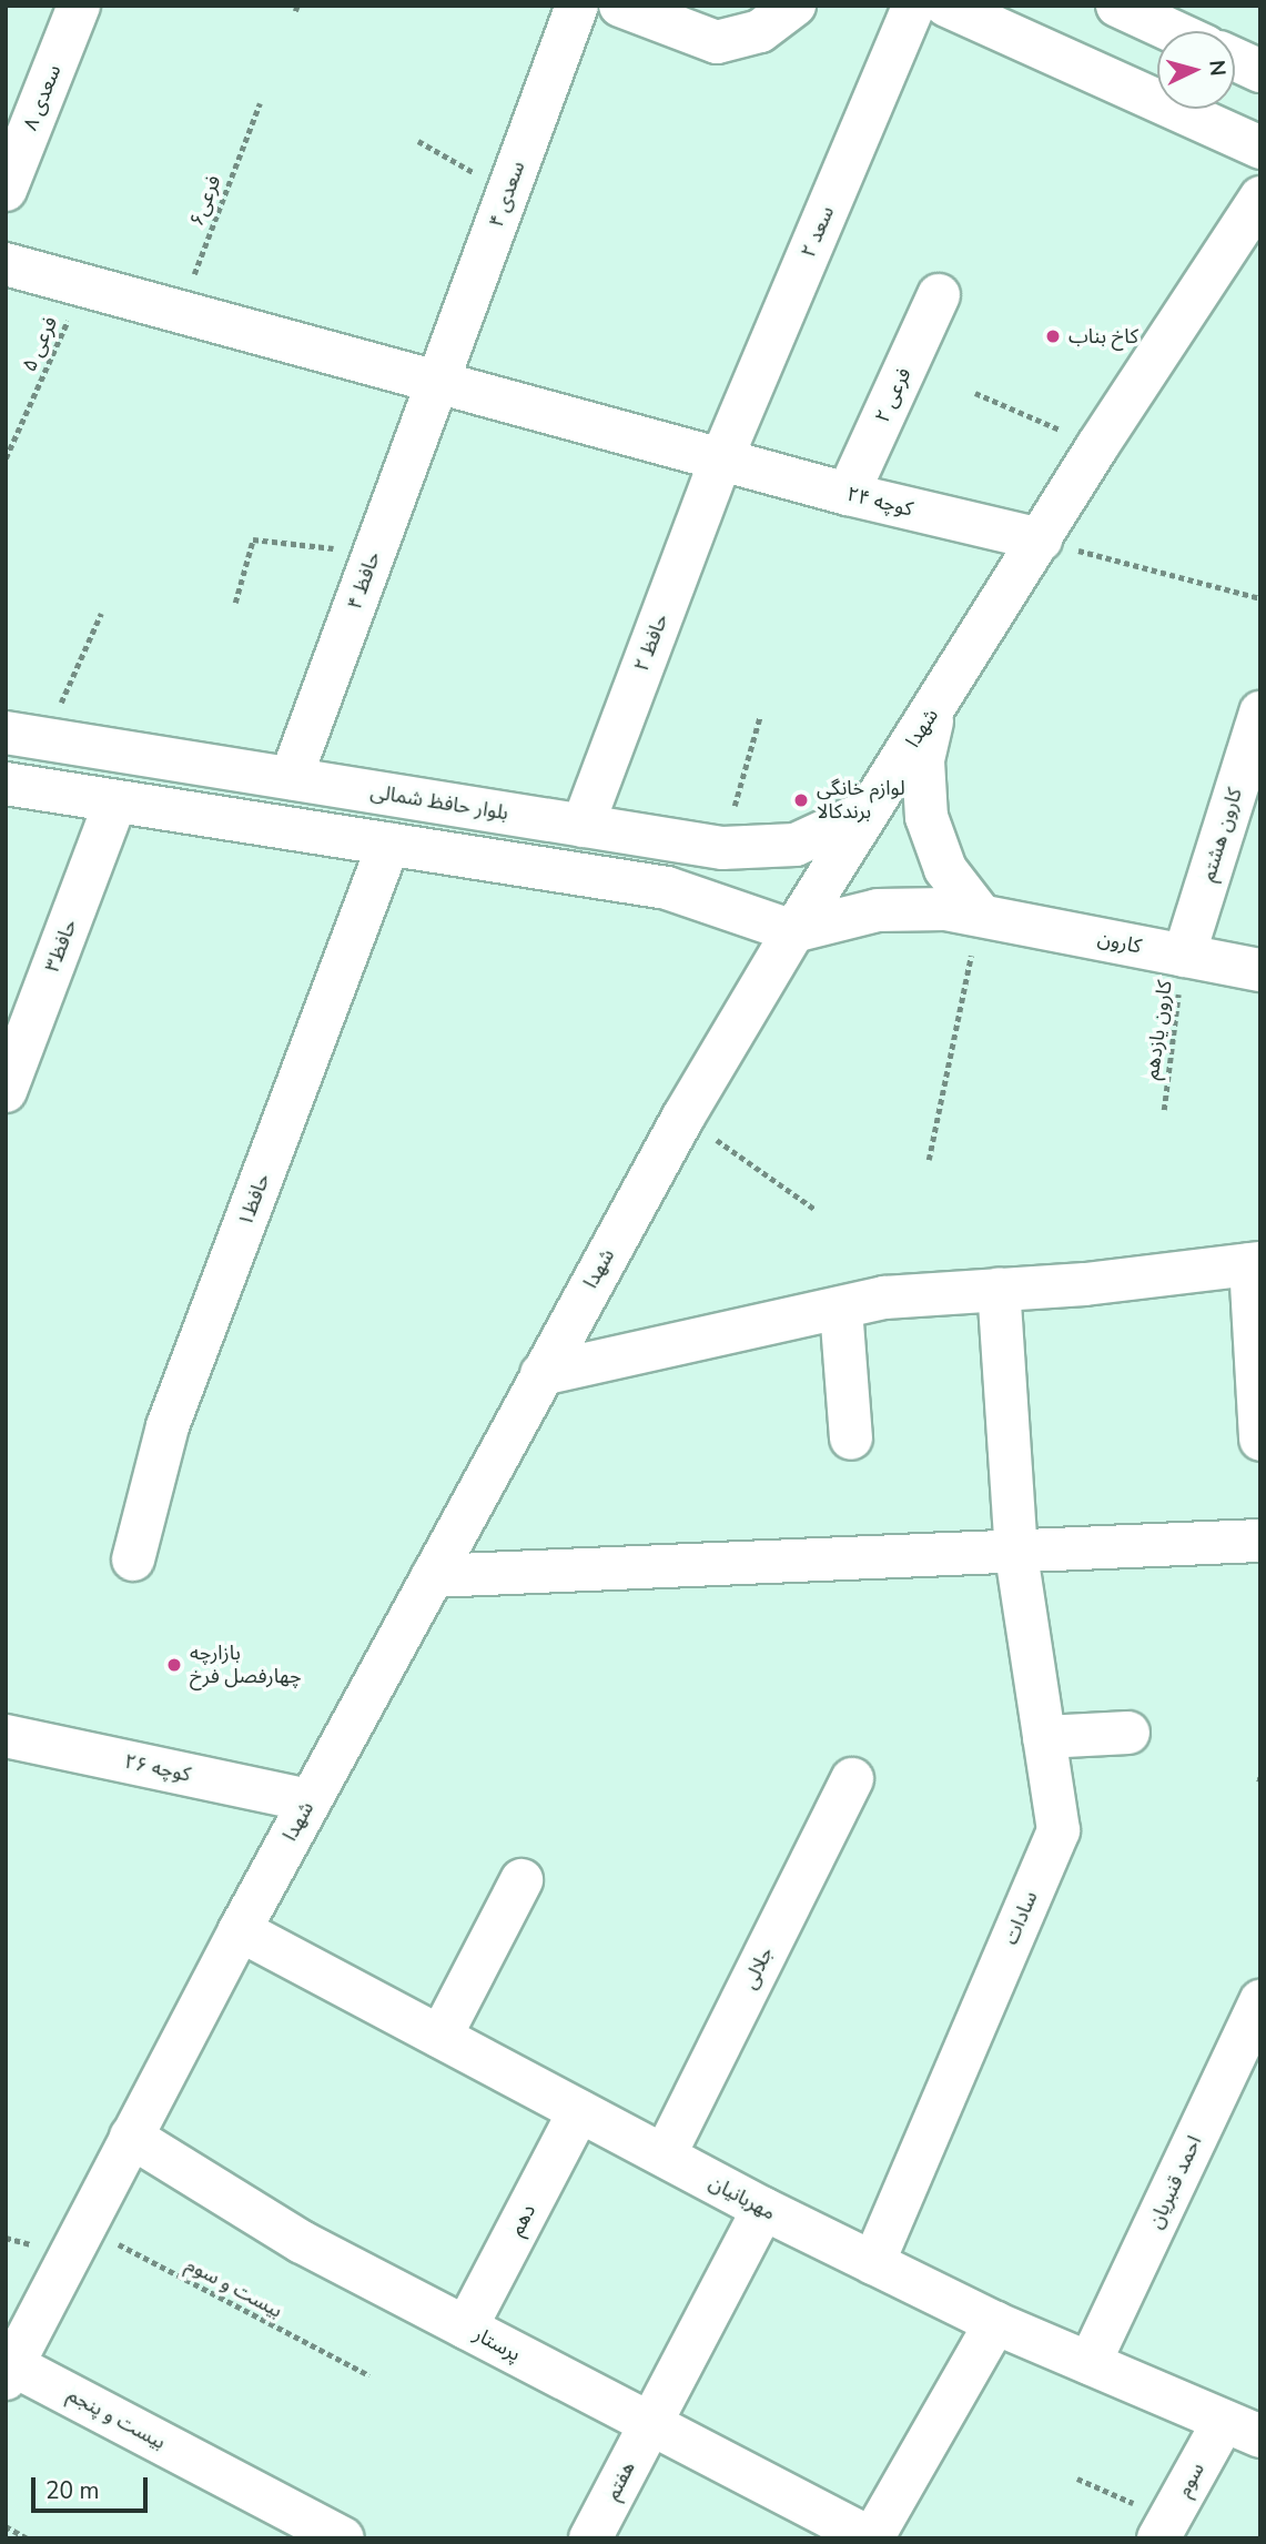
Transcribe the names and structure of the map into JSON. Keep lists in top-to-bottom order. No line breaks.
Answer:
{"streets":{"street":["سعدی ۸","سعدی ۴","سعد ۲","فرعی ۲","کوچه ۲۴","حافظ ۴","حافظ ۲","شهدا","بلوار حافظ شمالی","کارون هشتم","کارون","حافظ۳","حافظ۱","کوچه ۲۶","سادات","جلالی","احمد قنبریان","مهربانیان","دهم","پرستار","بیست و پنجم","سوم","هفتم"],"path":["فرعی۶","فرعی ۵","کارون یازدهم","بیست و سوم"]},"crossings":[["سعدی ۴","کوچه ۲۴"],["سعدی ۴","حافظ ۴"],["فرعی۶","کوچه ۲۴"],["سعد ۲","کوچه ۲۴"],["سعد ۲","حافظ ۲"],["فرعی ۵","کوچه ۲۴"],["فرعی ۲","کوچه ۲۴"],["کوچه ۲۴","حافظ ۴"],["کوچه ۲۴","حافظ ۲"],["کوچه ۲۴","شهدا"],["حافظ ۴","بلوار حافظ شمالی"],["حافظ ۲","بلوار حافظ شمالی"],["شهدا","بلوار حافظ شمالی"],["شهدا","کارون"],["شهدا","کوچه ۲۶"],["شهدا","مهربانیان"],["شهدا","بیست و سوم"],["شهدا","پرستار"],["شهدا","بیست و پنجم"],["کارون هشتم","کارون"],["کارون هشتم","کارون یازدهم"],["کارون","کارون یازدهم"],["سادات","مهربانیان"],["جلالی","مهربانیان"],["احمد قنبریان","مهربانیان"],["مهربانیان","دهم"],["مهربانیان","سوم"],["مهربانیان","هفتم"],["دهم","پرستار"],["پرستار","هفتم"]],"places":["کاخ بناب","لوازم خانگی برندکالا","بازارچه چهارفصل فرخ"],"scale_bar":"20 m","north":"right"}
